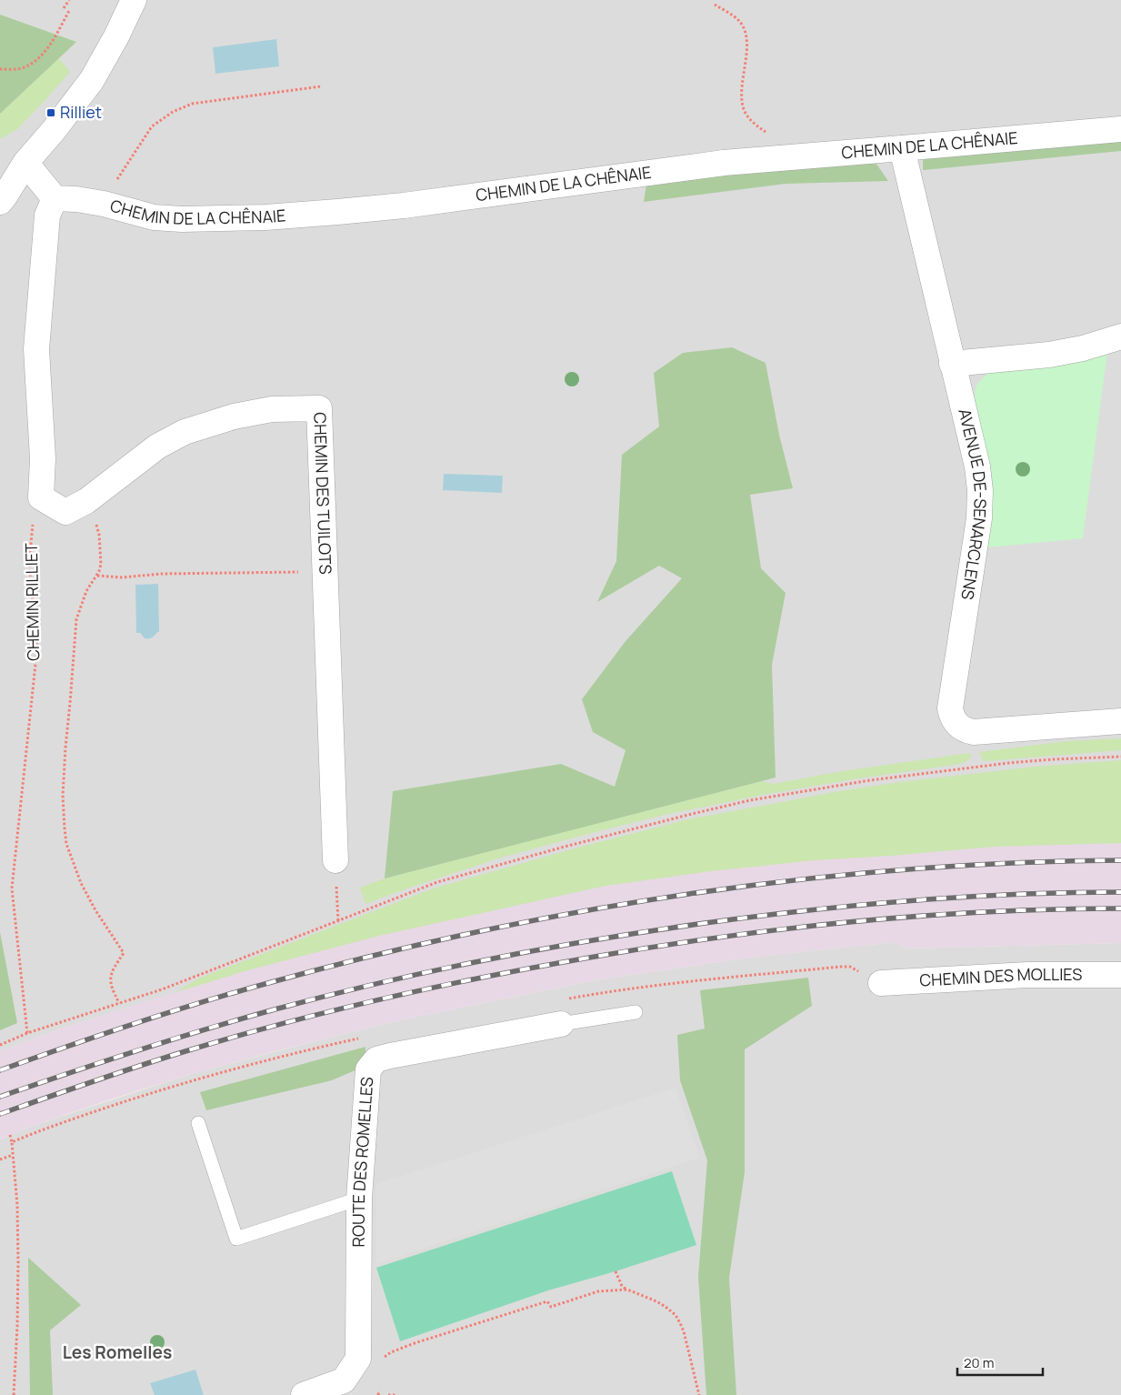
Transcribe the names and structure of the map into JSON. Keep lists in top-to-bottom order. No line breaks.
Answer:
{"streets":{"street":["CHEMIN DE LA CHÊNAIE","CHEMIN DES TUILOTS","AVENUE DE-SENARCLENS","CHEMIN DES MOLLIES","ROUTE DES ROMELLES"],"path":["CHEMIN RILLIET"]},"crossings":[["CHEMIN DE LA CHÊNAIE","AVENUE DE-SENARCLENS"],["CHEMIN DES TUILOTS","CHEMIN RILLIET"]],"districts":["Les Romelles"],"places":{"transit":["Rilliet"]},"scale_bar":"20 m"}
